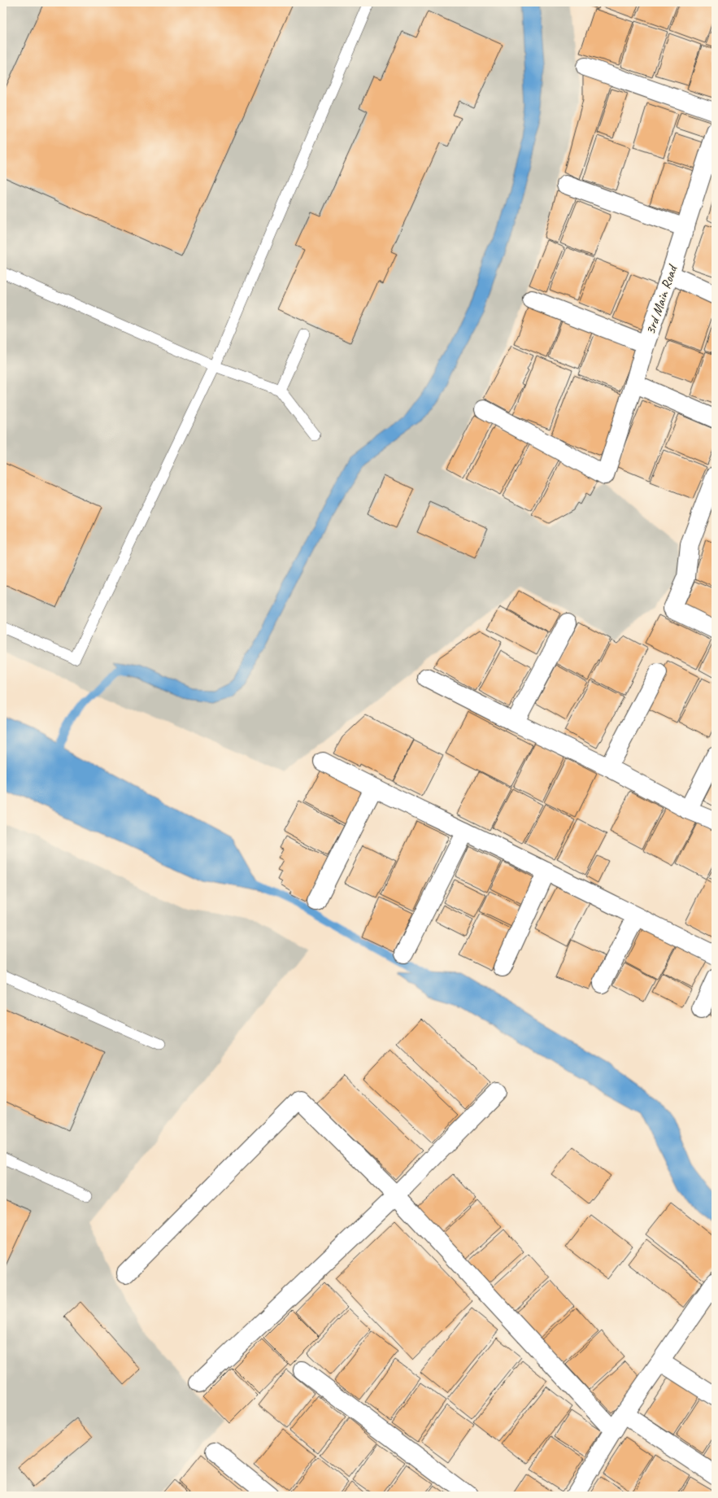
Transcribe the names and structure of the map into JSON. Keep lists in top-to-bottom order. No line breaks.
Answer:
{"streets":{"street":["3rd Main Road"]}}
